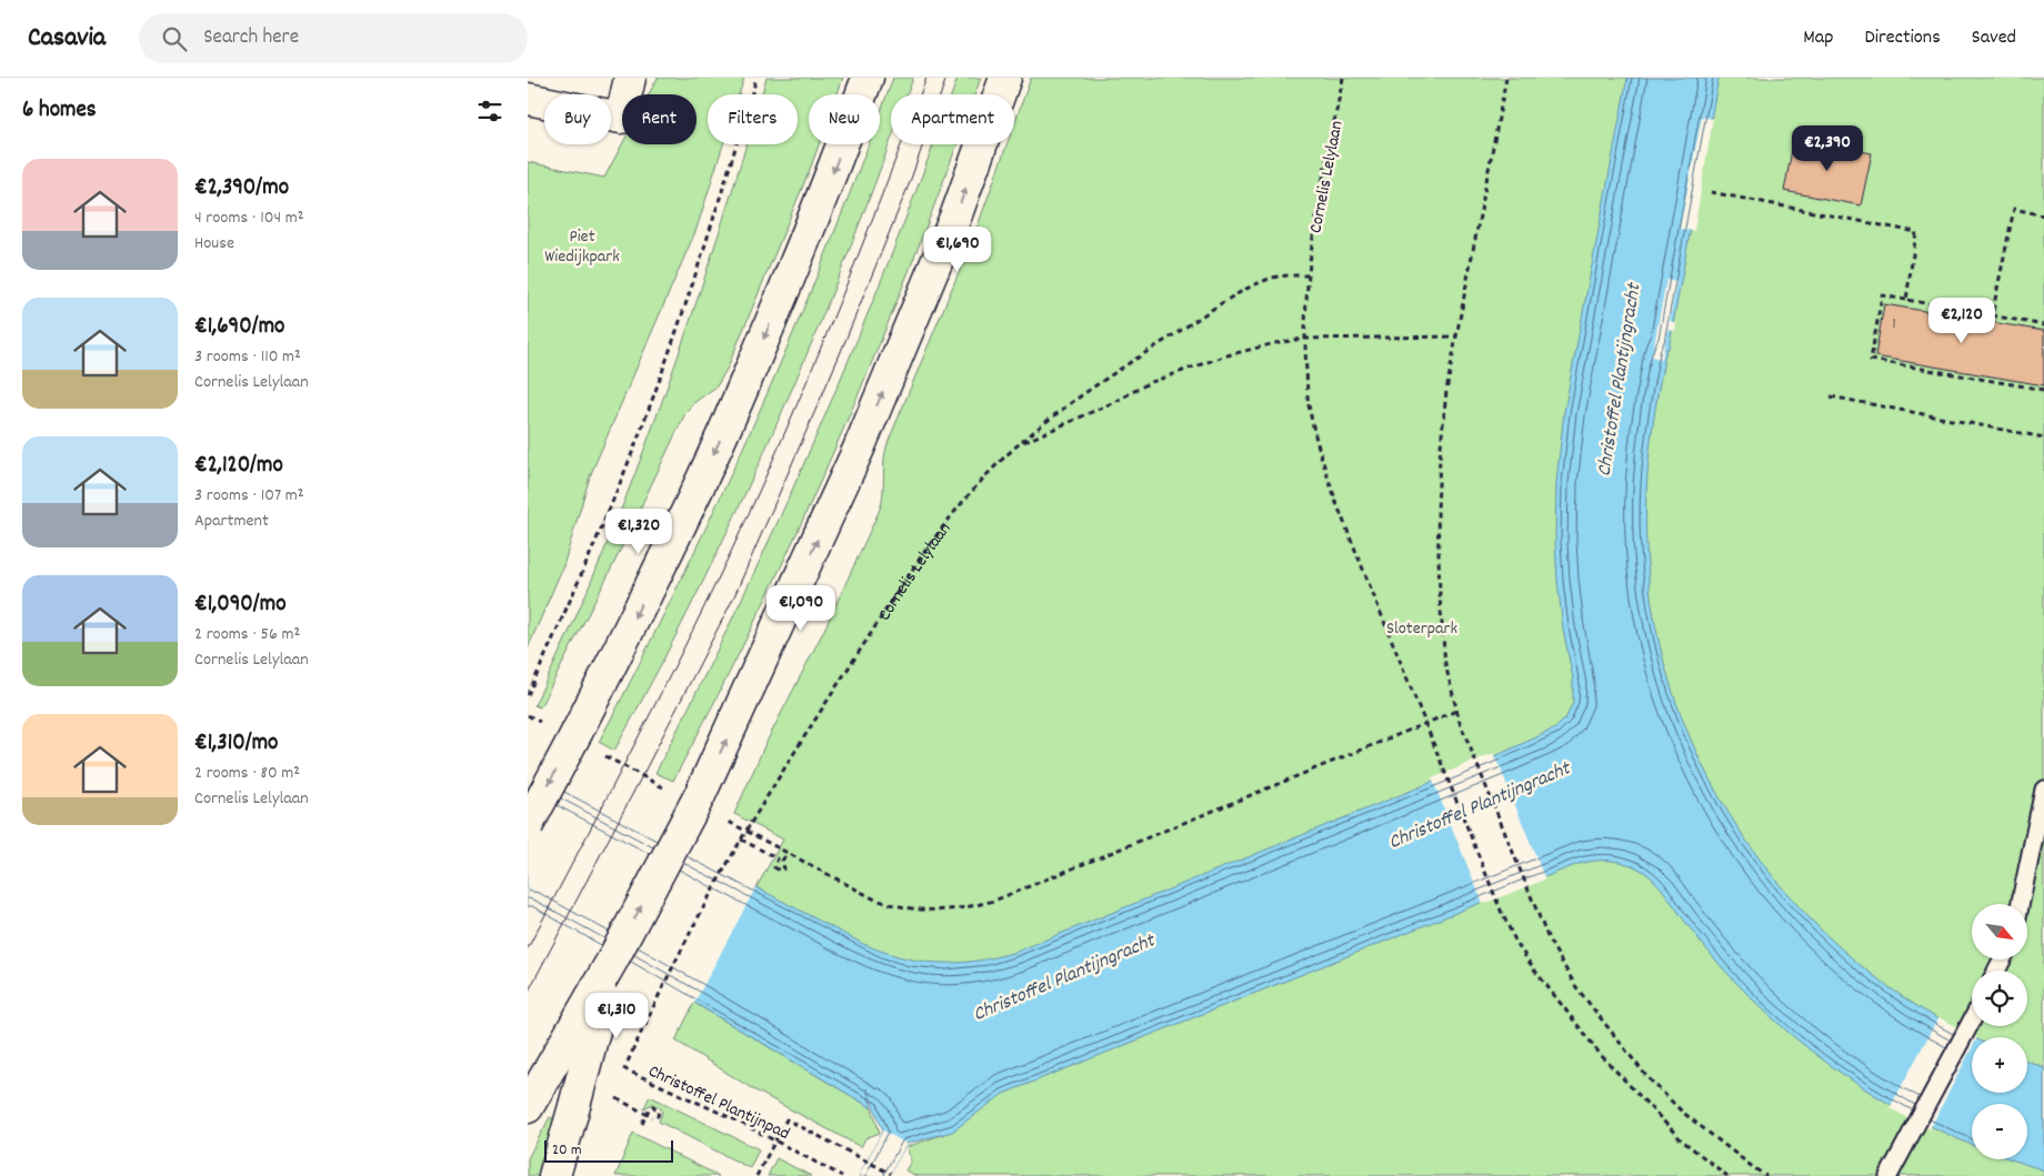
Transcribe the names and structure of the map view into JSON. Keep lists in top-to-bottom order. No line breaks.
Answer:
{"streets":{"path":["Cornelis Lelylaan","Christoffel Plantijnpad"]},"water":["Christoffel Plantijngracht"],"parks":["Piet Wiedijkpark","Sloterpark"],"house_numbers":["1"],"scale_bar":"20 m","north":"bottom right","page":{"header":"Casavia","search":"Search here","nav":["Map","Directions","Saved"],"heading":"6 homes","chip":["Buy","Rent","Filters","New","Apartment"],"price":["€2,390","€1,690","€2,120","€1,320","€1,090","€1,310"],"list":[{"name":"€2,390/mo","note":"4 rooms · 104 m² · House"},{"name":"€1,690/mo","note":"3 rooms · 110 m² · Cornelis Lelylaan"},{"name":"€2,120/mo","note":"3 rooms · 107 m² · Apartment"},{"name":"€1,090/mo","note":"2 rooms · 56 m² · Cornelis Lelylaan"},{"name":"€1,310/mo","note":"2 rooms · 80 m² · Cornelis Lelylaan"}],"map_buttons":["+","−"],"scale":"20 m"}}
